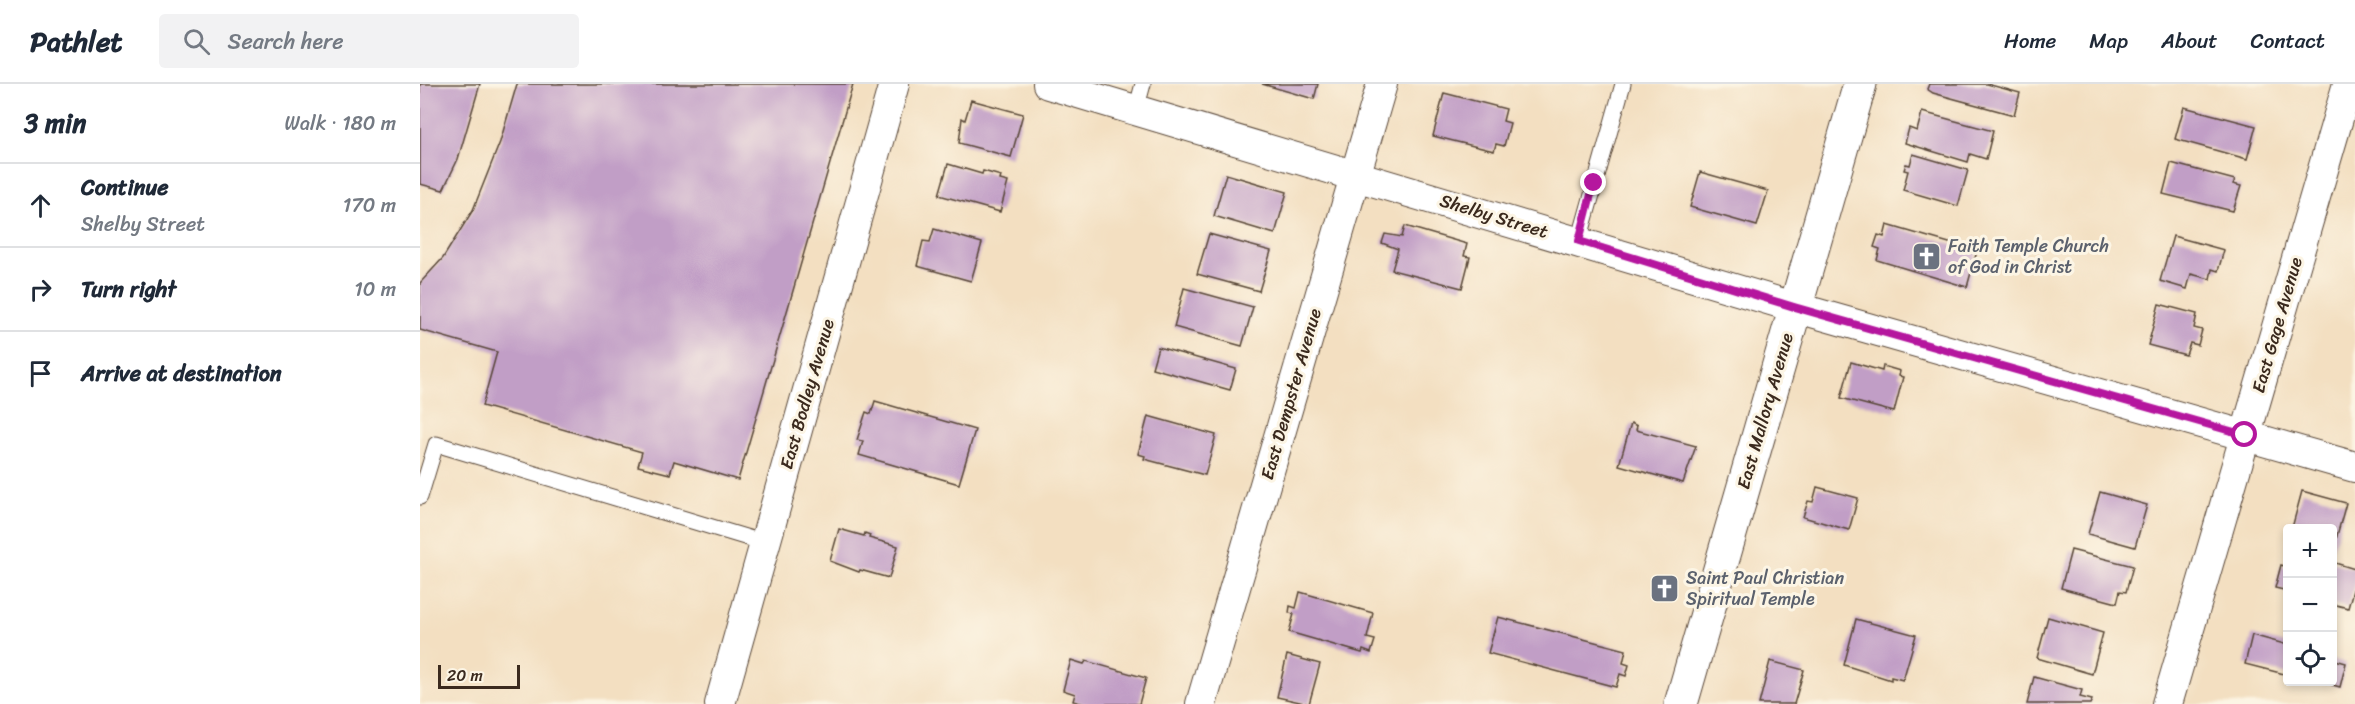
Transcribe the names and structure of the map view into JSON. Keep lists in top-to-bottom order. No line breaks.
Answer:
{"streets":{"main road":["East Mallory Avenue"],"street":["Shelby Street","East Gage Avenue","East Bodley Avenue","East Dempster Avenue"]},"crossings":[["Shelby Street","East Gage Avenue"],["Shelby Street","East Dempster Avenue"],["Shelby Street","East Mallory Avenue"]],"places":{"church":["Faith Temple Church of God in Christ","Saint Paul Christian Spiritual Temple"]},"scale_bar":"20 m","page":{"header":"Pathlet","search":"Search here","nav":["Home","Map","About","Contact"],"heading":["3 min","Walk · 180 m"],"list":[["Continue","Shelby Street","170 m"],["Turn right","10 m"],"Arrive at destination"],"map_buttons":["+","−"],"scale":"20 m"}}
